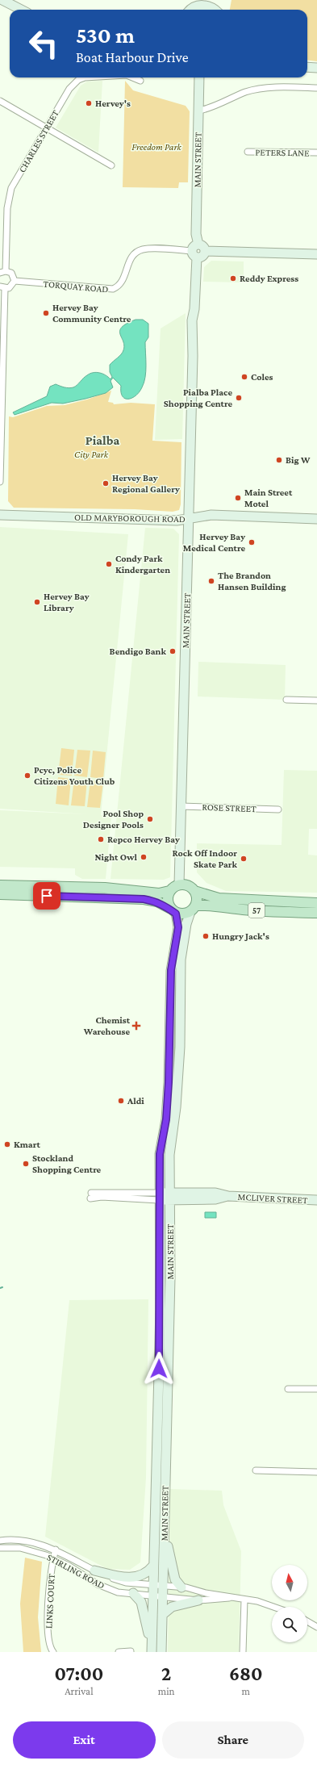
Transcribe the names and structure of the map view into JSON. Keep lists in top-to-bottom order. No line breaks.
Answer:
{"streets":{"main road":["MAIN STREET","OLD MARYBOROUGH ROAD","57","MCLIVER STREET"],"street":["CHARLES STREET","PETERS LANE","TORQUAY ROAD","ROSE STREET","STIRLING ROAD","LINKS COURT"]},"crossings":[["MAIN STREET","TORQUAY ROAD"],["MAIN STREET","OLD MARYBOROUGH ROAD"],["MAIN STREET","ROSE STREET"],["MAIN STREET","57"],["MAIN STREET","MCLIVER STREET"],["MAIN STREET","STIRLING ROAD"],["STIRLING ROAD","LINKS COURT"]],"districts":["Pialba"],"parks":["Freedom Park","City Park"],"places":{"other":["Hervey's","Reddy Express","Hervey Bay Community Centre","Coles","Pialba Place Shopping Centre","Big W","Hervey Bay Regional Gallery","Main Street Motel","Hervey Bay Medical Centre","Condy Park Kindergarten","The Brandon Hansen Building","Hervey Bay Library","Bendigo Bank","Pcyc, Police Citizens Youth Club","Pool Shop Designer Pools","Repco Hervey Bay","Night Owl","Rock Off Indoor Skate Park","Hungry Jack's","Aldi","Kmart","Stockland Shopping Centre"],"health":["Chemist Warehouse"]},"north":"top","page":{"turn":["530 m","Boat Harbour Drive"],"eta":["07:00","Arrival","2","min","680","m"],"buttons":["Exit","Share"]}}
